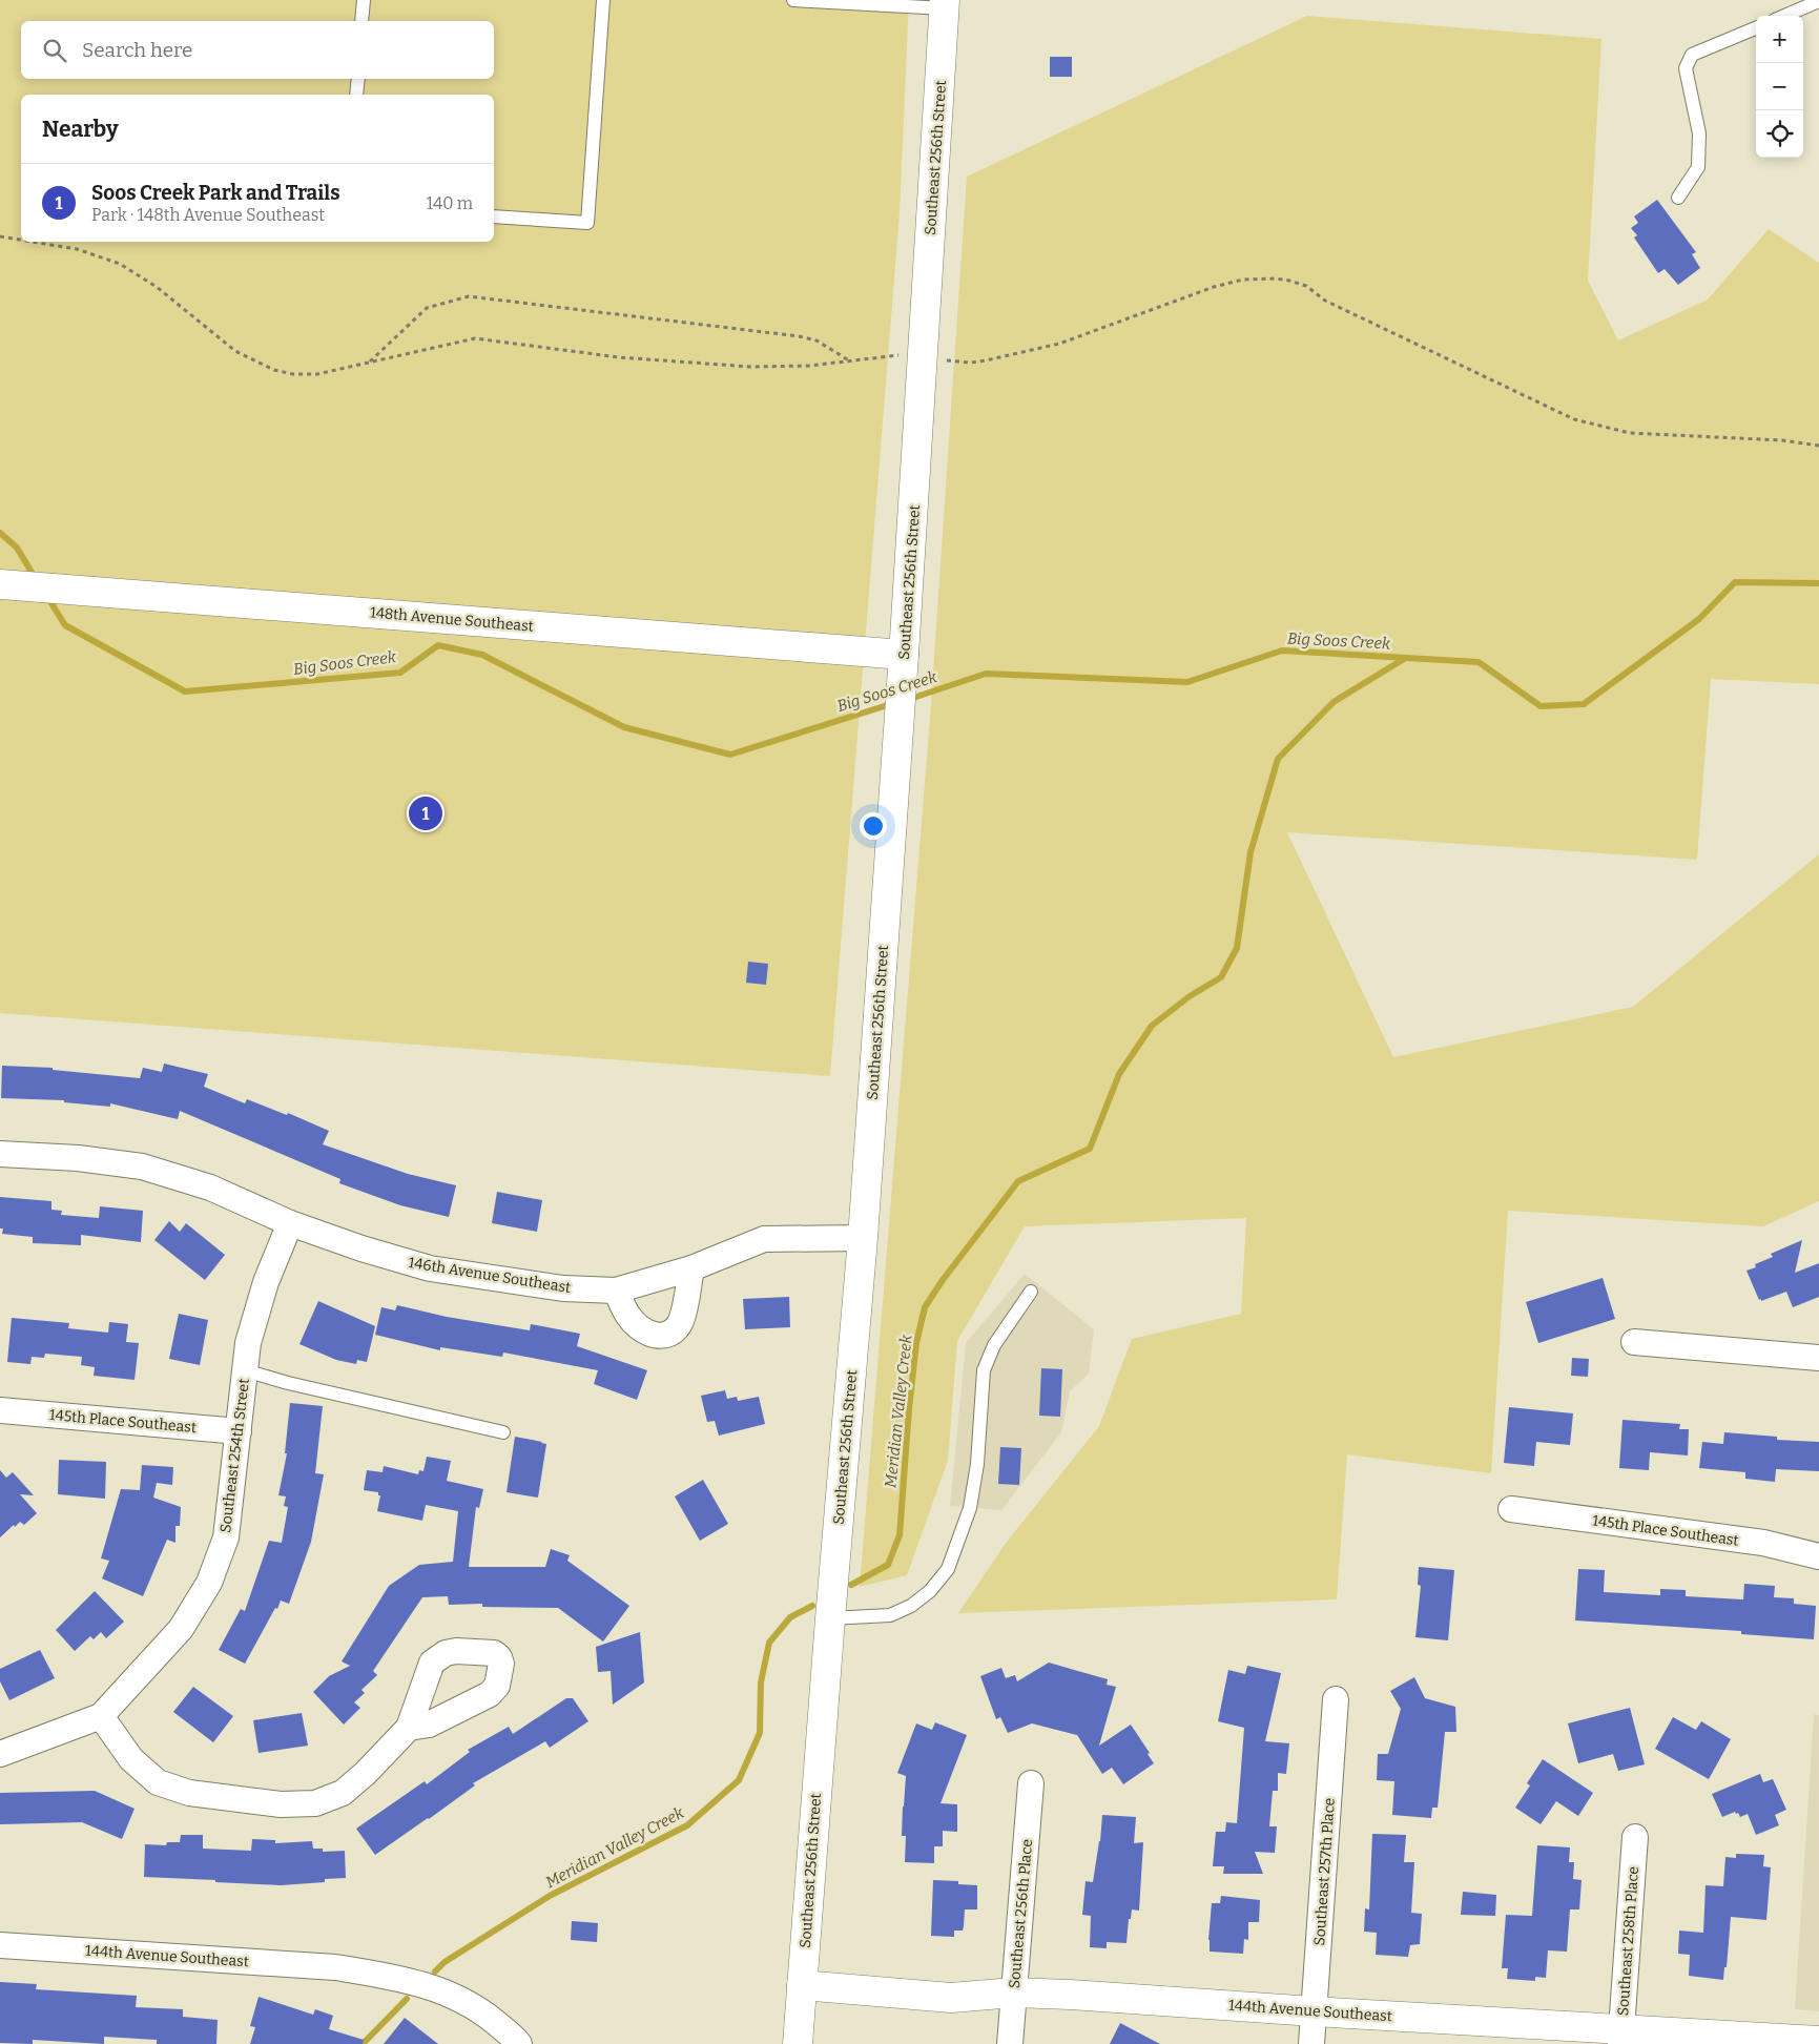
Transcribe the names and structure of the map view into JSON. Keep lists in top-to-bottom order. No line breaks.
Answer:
{"streets":{"main road":["Southeast 256th Street","148th Avenue Southeast","144th Avenue Southeast"],"street":["146th Avenue Southeast","145th Place Southeast","Southeast 254th Street","Southeast 257th Place","Southeast 256th Place","Southeast 258th Place"]},"crossings":[["Southeast 256th Street","148th Avenue Southeast"],["Southeast 256th Street","146th Avenue Southeast"],["Southeast 256th Street","144th Avenue Southeast"],["146th Avenue Southeast","Southeast 254th Street"],["145th Place Southeast","Southeast 254th Street"],["Southeast 257th Place","144th Avenue Southeast"],["Southeast 256th Place","144th Avenue Southeast"],["Southeast 258th Place","144th Avenue Southeast"]],"water":["Big Soos Creek","Meridian Valley Creek"],"page":{"map_buttons":["+","−"],"search":"Search here","heading":"Nearby","list":[{"mark":"1","name":"Soos Creek Park and Trails","note":"Park · 148th Avenue Southeast","value":"140 m"}],"pins":"1"}}
